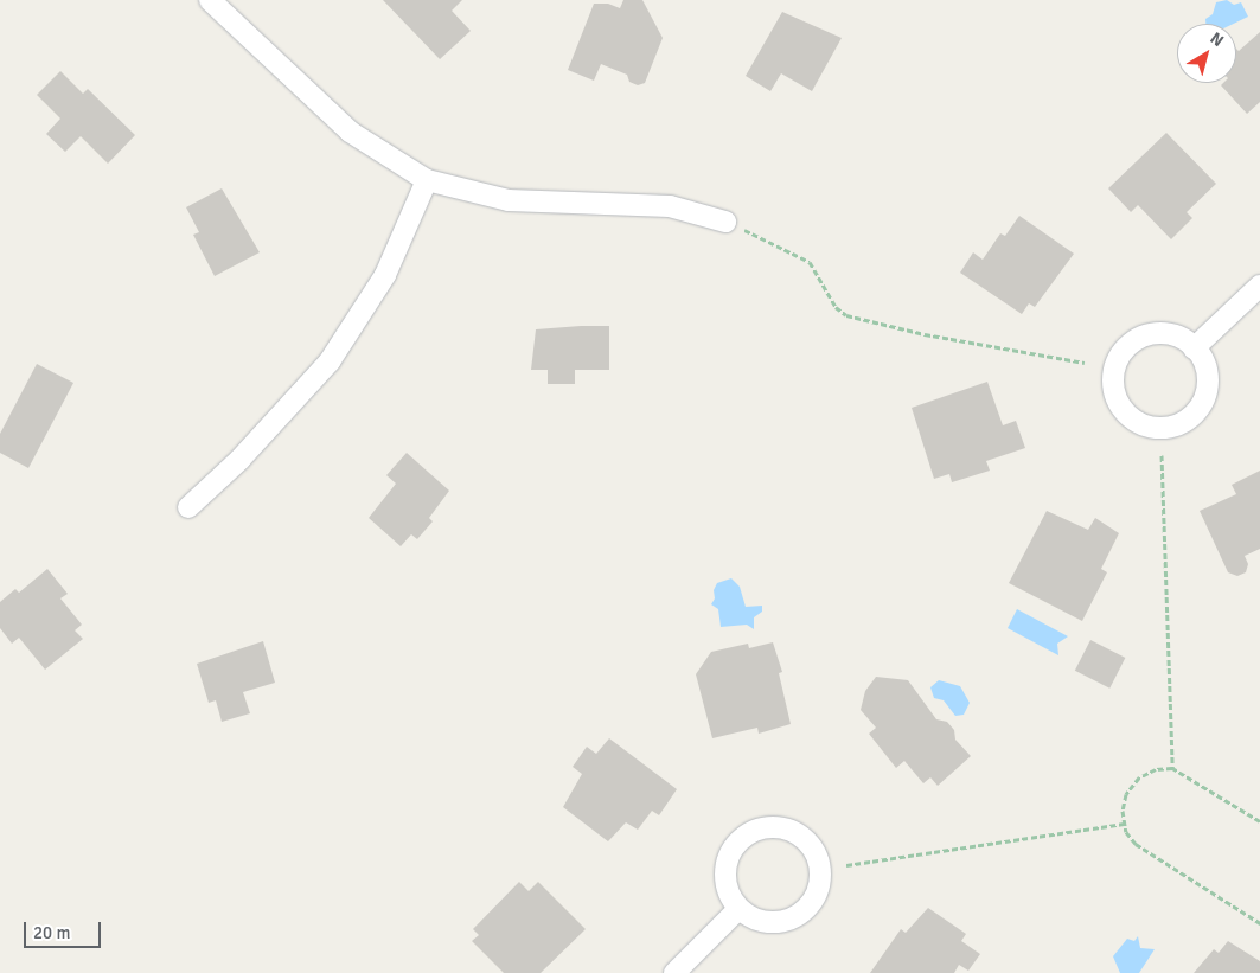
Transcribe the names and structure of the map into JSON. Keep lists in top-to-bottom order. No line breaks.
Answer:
{"scale_bar":"20 m","north":"top right"}
